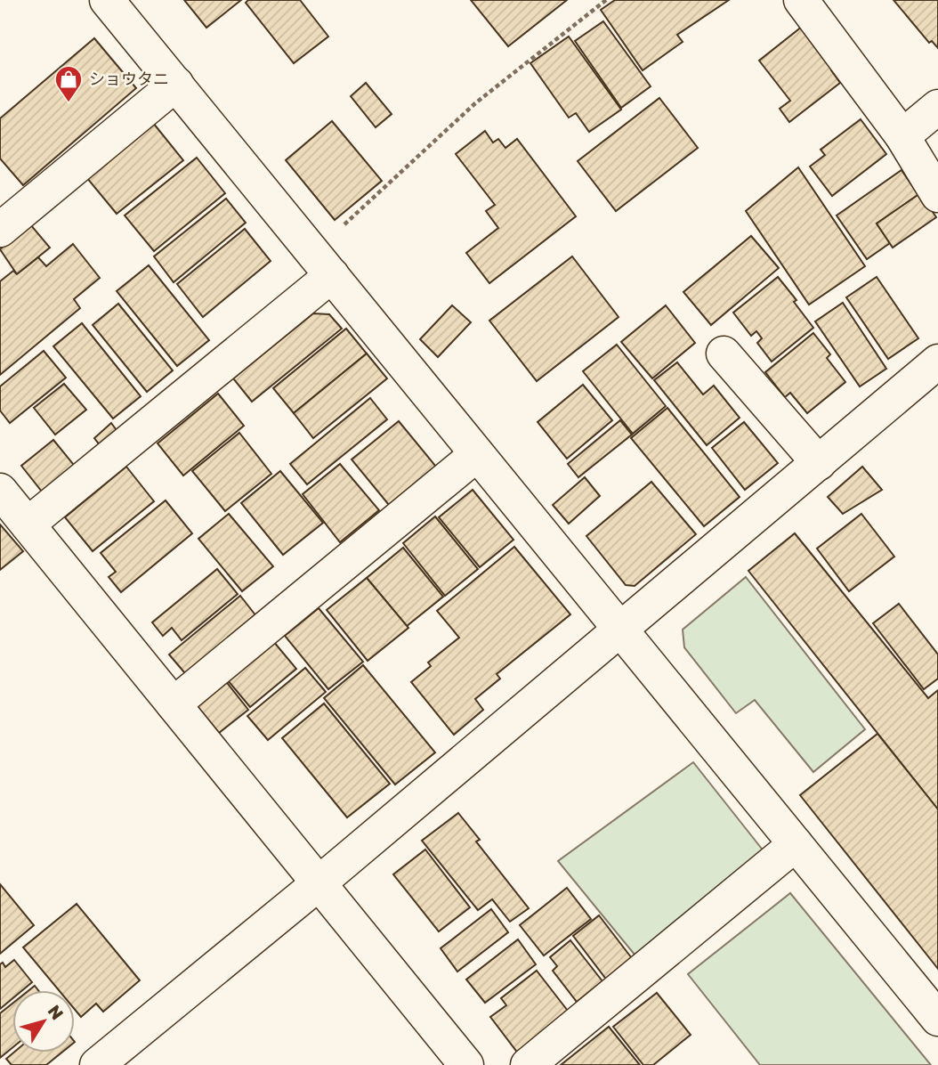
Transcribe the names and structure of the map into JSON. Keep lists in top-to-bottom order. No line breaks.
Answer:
{"places":{"shop":["ショウタニ"]},"north":"top right"}
